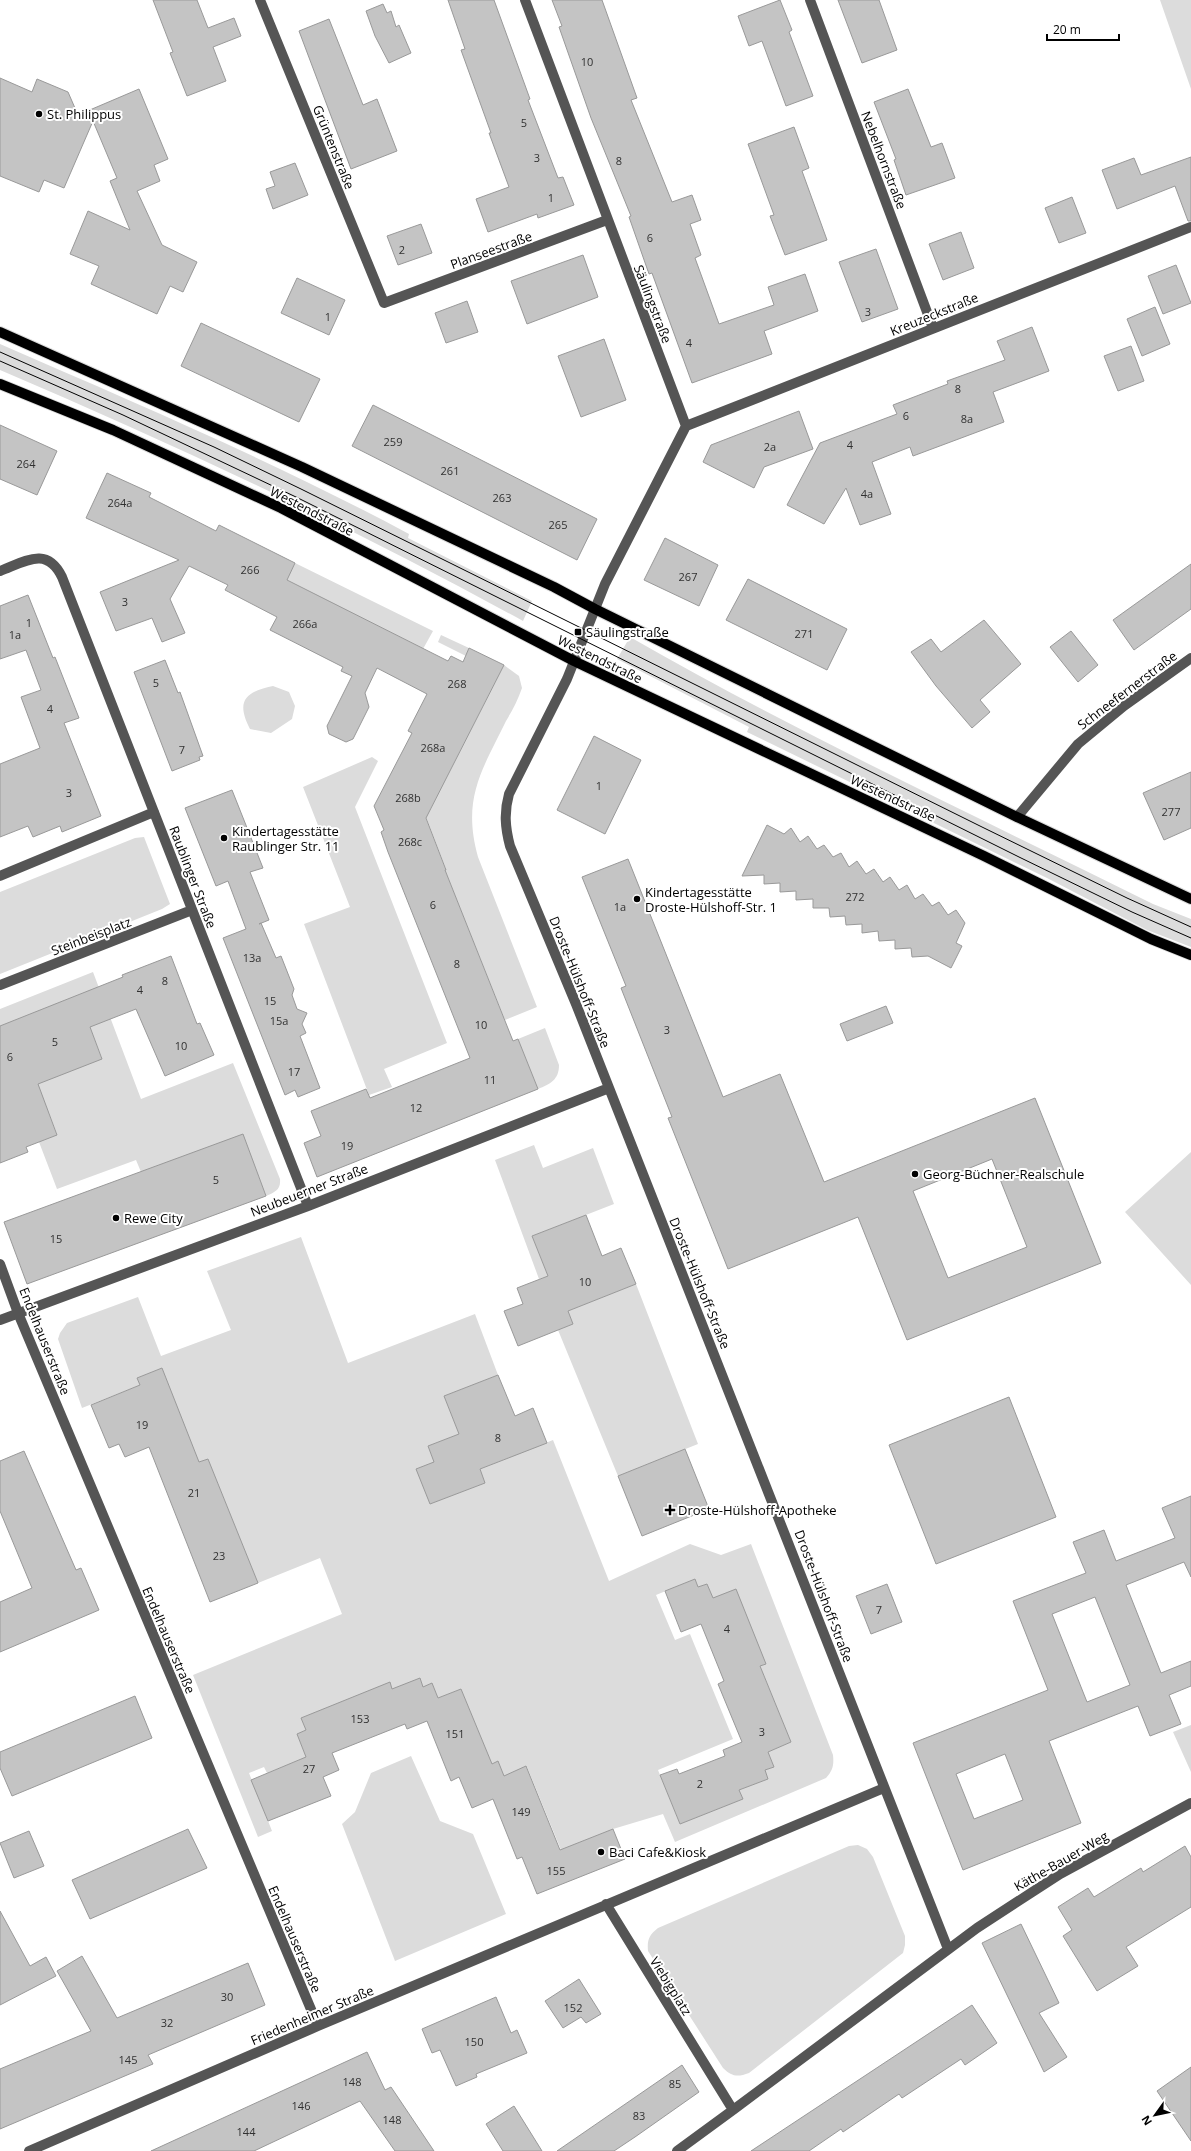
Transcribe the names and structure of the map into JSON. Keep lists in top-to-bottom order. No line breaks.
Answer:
{"streets":{"main road":["Westendstraße"],"street":["Grüntenstraße","Nebelhornstraße","Planseestraße","Säulingstraße","Kreuzeckstraße","Schneefernerstraße","Raublinger Straße","Steinbeisplatz","Droste-Hülshoff-Straße","Neubeuerner Straße","Endelhauserstraße","Käthe-Bauer-Weg","Viebigplatz","Friedenheimer Straße"]},"crossings":[["Grüntenstraße","Planseestraße"],["Nebelhornstraße","Kreuzeckstraße"],["Planseestraße","Säulingstraße"],["Säulingstraße","Kreuzeckstraße"],["Westendstraße","Droste-Hülshoff-Straße"],["Raublinger Straße","Steinbeisplatz"],["Raublinger Straße","Neubeuerner Straße"],["Droste-Hülshoff-Straße","Neubeuerner Straße"],["Droste-Hülshoff-Straße","Käthe-Bauer-Weg"],["Neubeuerner Straße","Endelhauserstraße"],["Endelhauserstraße","Friedenheimer Straße"],["Viebigplatz","Friedenheimer Straße"]],"places":{"other":["St. Philippus","Kindertagesstätte Raublinger Str. 11","Kindertagesstätte Droste-Hülshoff-Str. 1","Georg-Büchner-Realschule","Rewe City","Baci Cafe&Kiosk"],"transit":["Säulingstraße"],"health":["Droste-Hülshoff-Apotheke"]},"house_numbers":["10","5","3","8","1","6","2","3","1","4","8","6","8a","259","4","2a","264","261","4a","263","264a","265","266","267","3","1","266a","271","1a","5","268","4","268a","7","1","3","268b","277","268c","272","6","1a","13a","8","8","4","15","15a","10","3","5","10","6","17","11","12","19","5","15","10","19","8","21","23","7","4","153","3","151","27","2","149","155","30","152","32","150","145","148","85","146","83","148","144"],"scale_bar":"20 m","north":"bottom left"}
